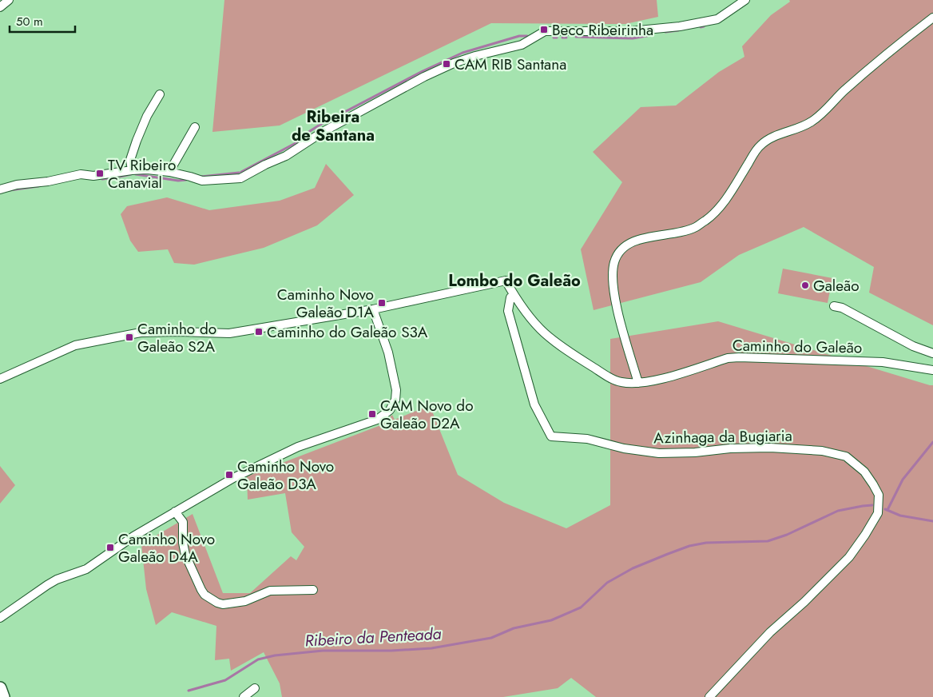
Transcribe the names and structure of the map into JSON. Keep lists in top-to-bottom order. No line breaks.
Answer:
{"streets":{"street":["Caminho do Galeão","Azinhaga da Bugiaria"]},"crossings":[["Caminho do Galeão","Azinhaga da Bugiaria"]],"districts":["Ribeira de Santana","Lombo do Galeão"],"water":["Ribeiro da Penteada"],"places":{"transit":["Beco Ribeirinha","CAM RIB Santana","TV Ribeiro Canavial","Caminho Novo Galeão D1A","Caminho do Galeão S3A","Caminho do Galeão S2A","CAM Novo do Galeão D2A","Caminho Novo Galeão D3A","Caminho Novo Galeão D4A"],"other":["Galeão"]},"scale_bar":"50 m"}
